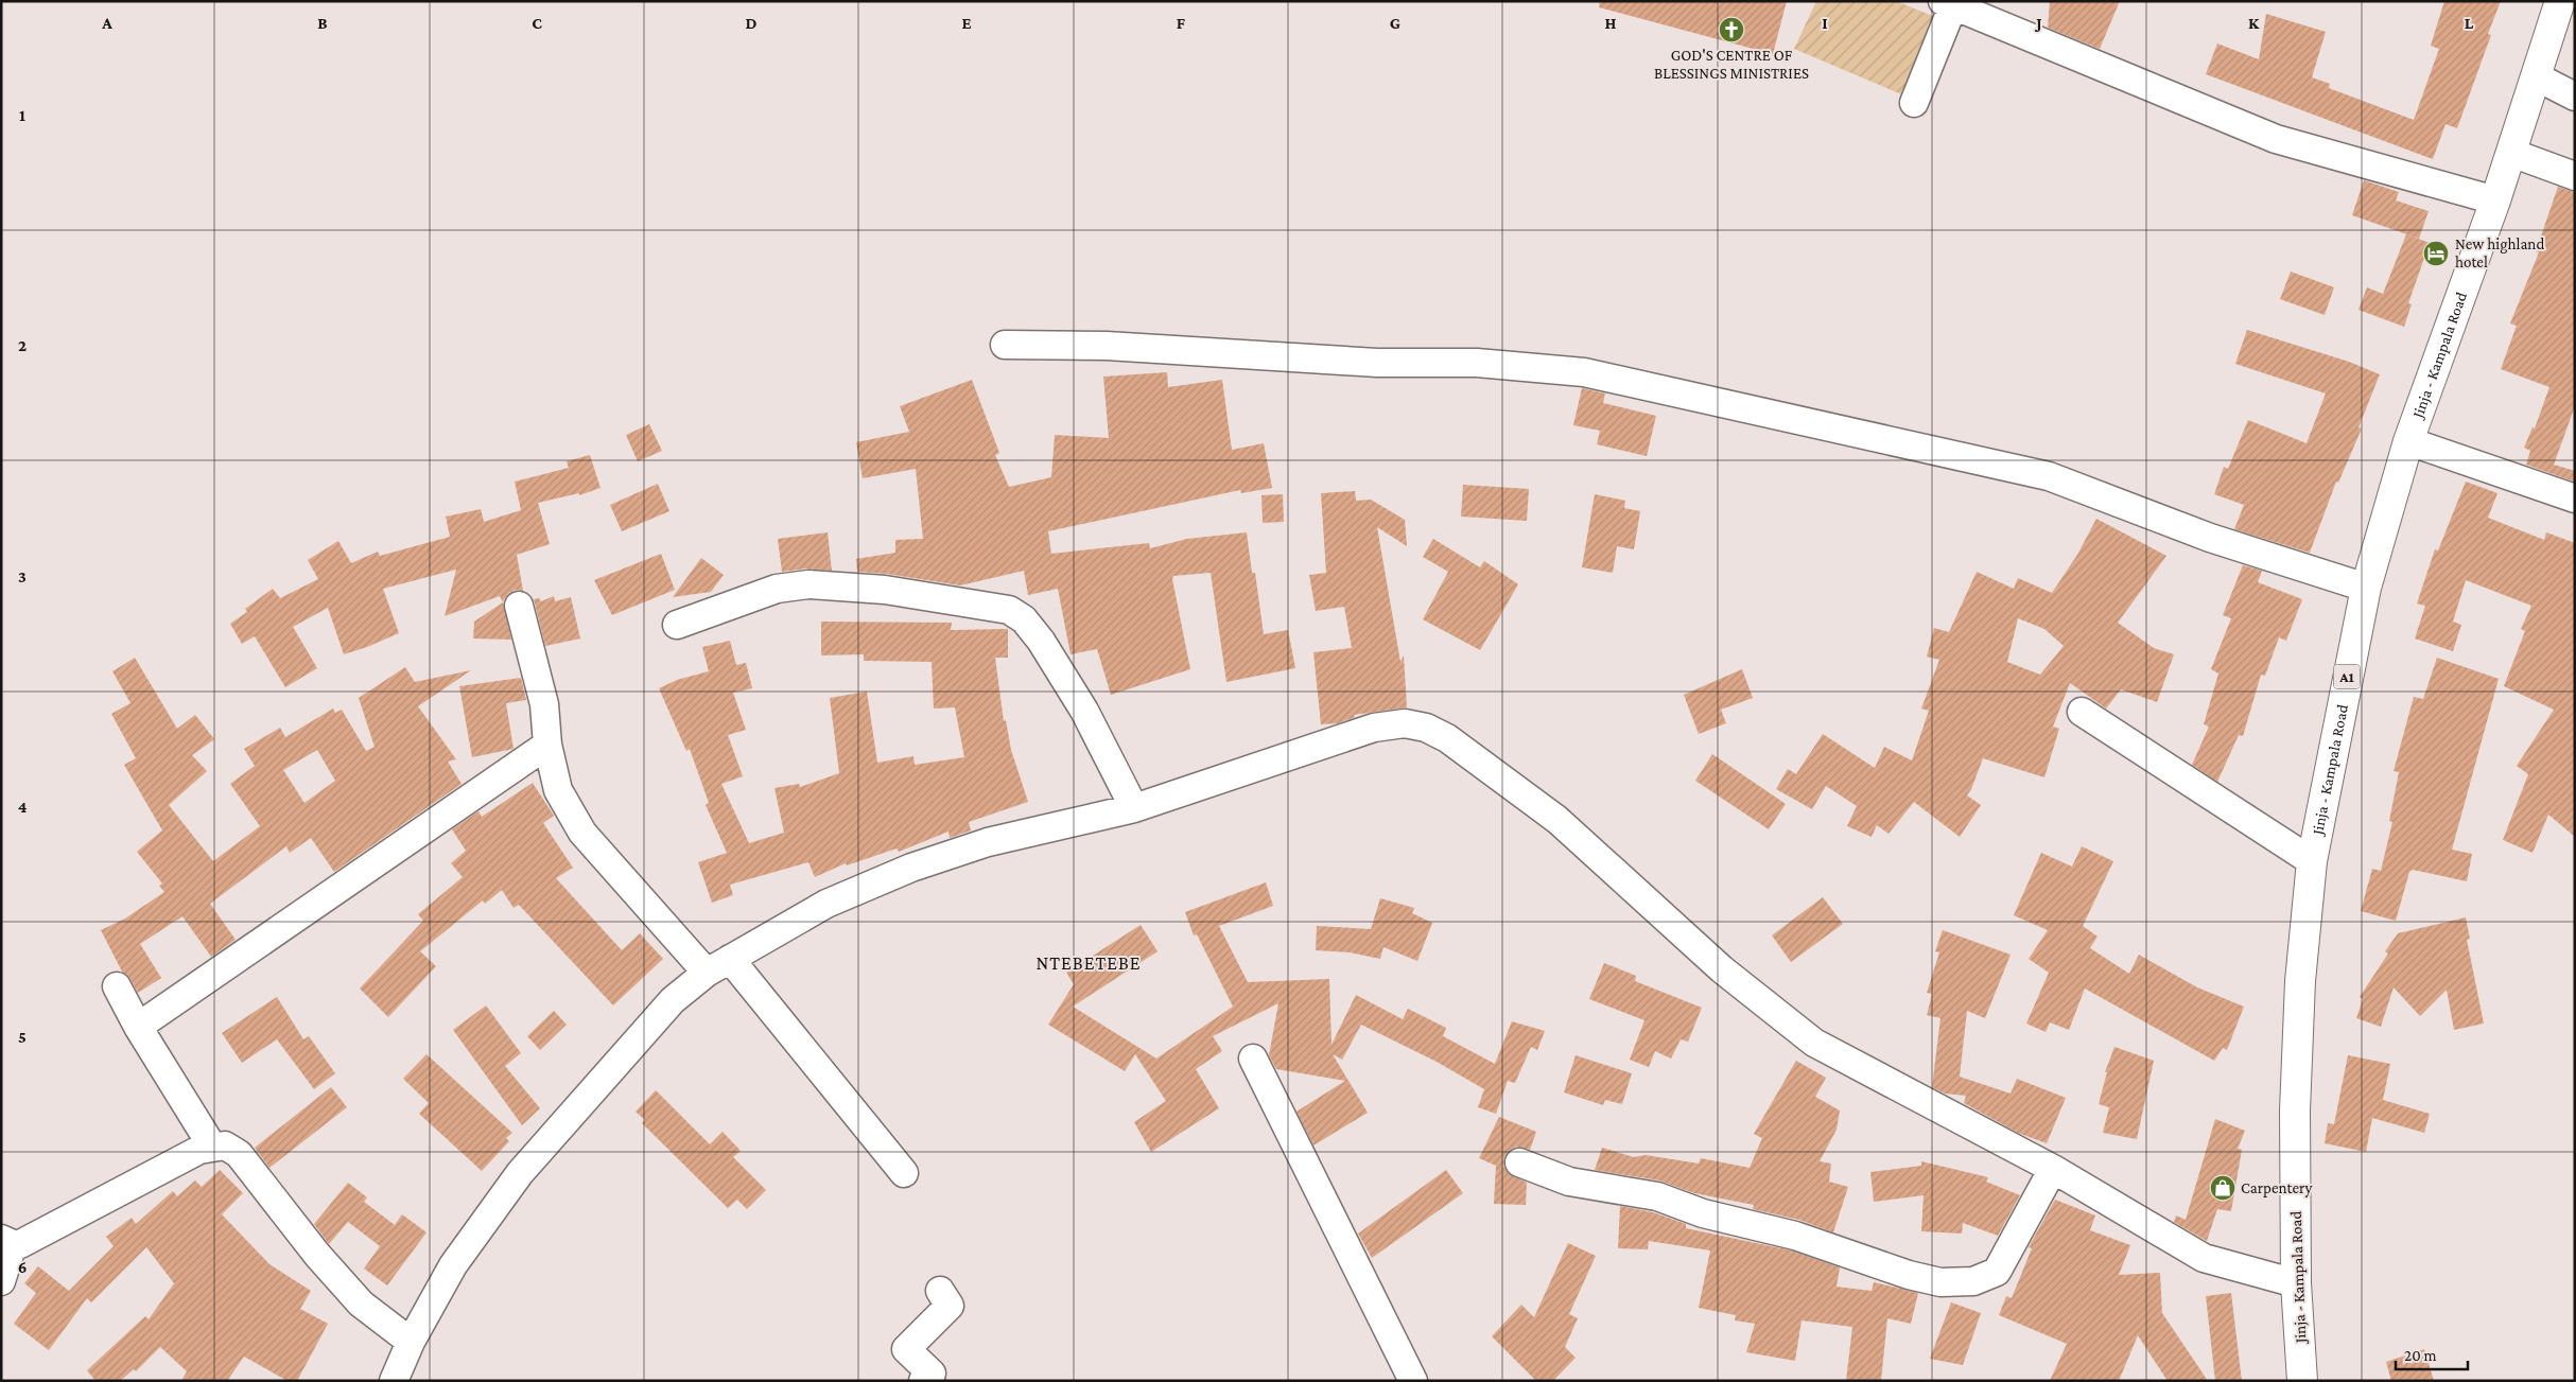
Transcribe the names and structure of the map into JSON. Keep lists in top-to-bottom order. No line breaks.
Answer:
{"streets":{"highway":["Jinja - Kampala Road","A1"]},"districts":["NTEBETEBE"],"places":{"church":["GOD'S CENTRE OF BLESSINGS MINISTRIES"],"hotel":["New highland hotel"],"shop":["Carpentery"]},"scale_bar":"20 m","grid":{"columns":["A","B","C","D","E","F","G","H","I","J","K","L"],"rows":["1","2","3","4","5","6"]}}
